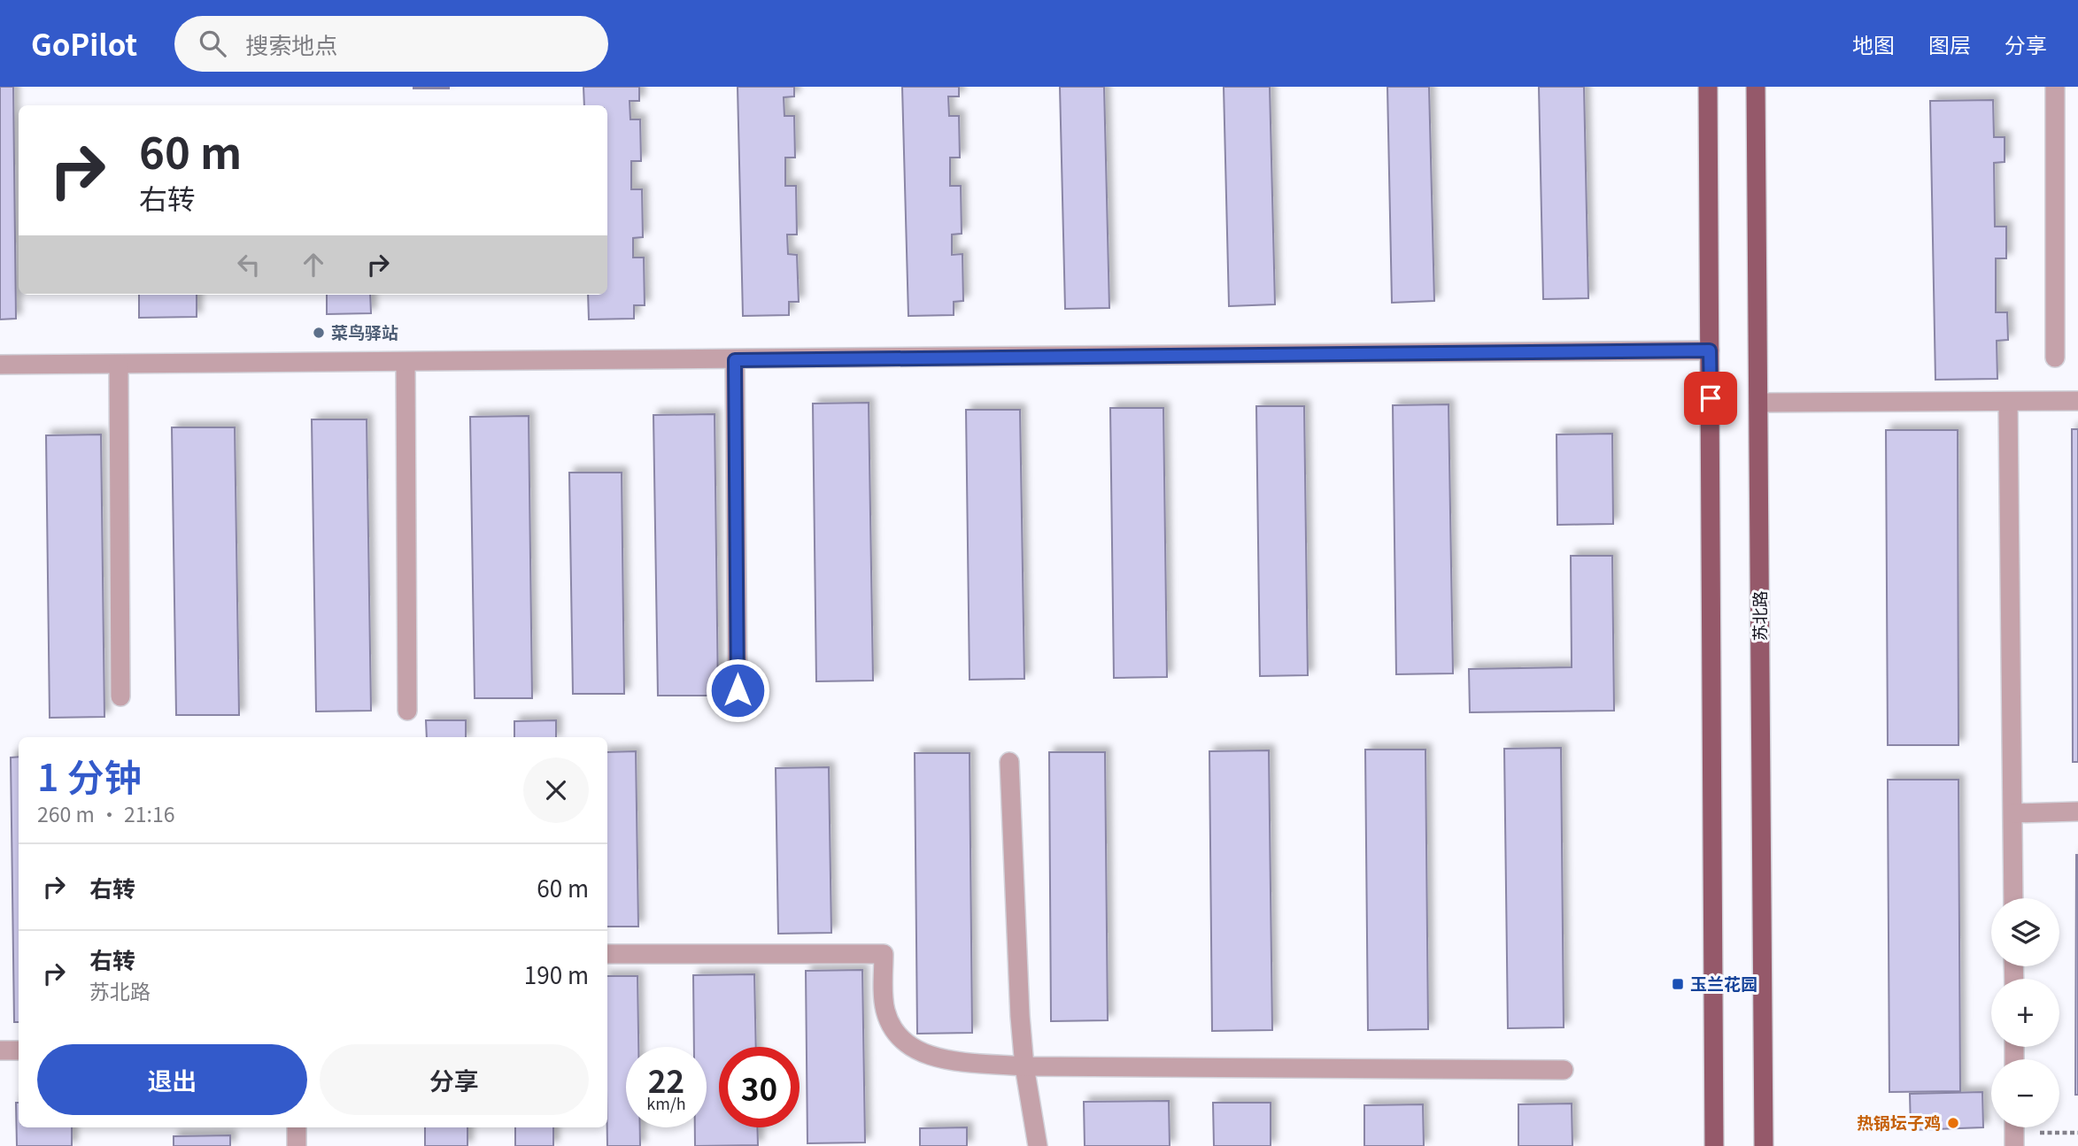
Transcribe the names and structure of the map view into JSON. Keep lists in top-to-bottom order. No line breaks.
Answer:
{"streets":{"main road":["苏北路"]},"places":{"other":["菜鸟驿站","热锅坛子鸡"],"transit":["玉兰花园"]},"page":{"header":"GoPilot","search":"搜索地点","nav":["地图","图层","分享"],"turn":["60 m","右转"],"heading":["1 分钟","260 m · 21:16"],"list":[{"name":"右转","value":"60 m"},{"name":"右转","note":"苏北路","value":"190 m"}],"map_buttons":["+","−"],"buttons":["退出","分享"],"speed":"22 km/h","limit":"30"}}
